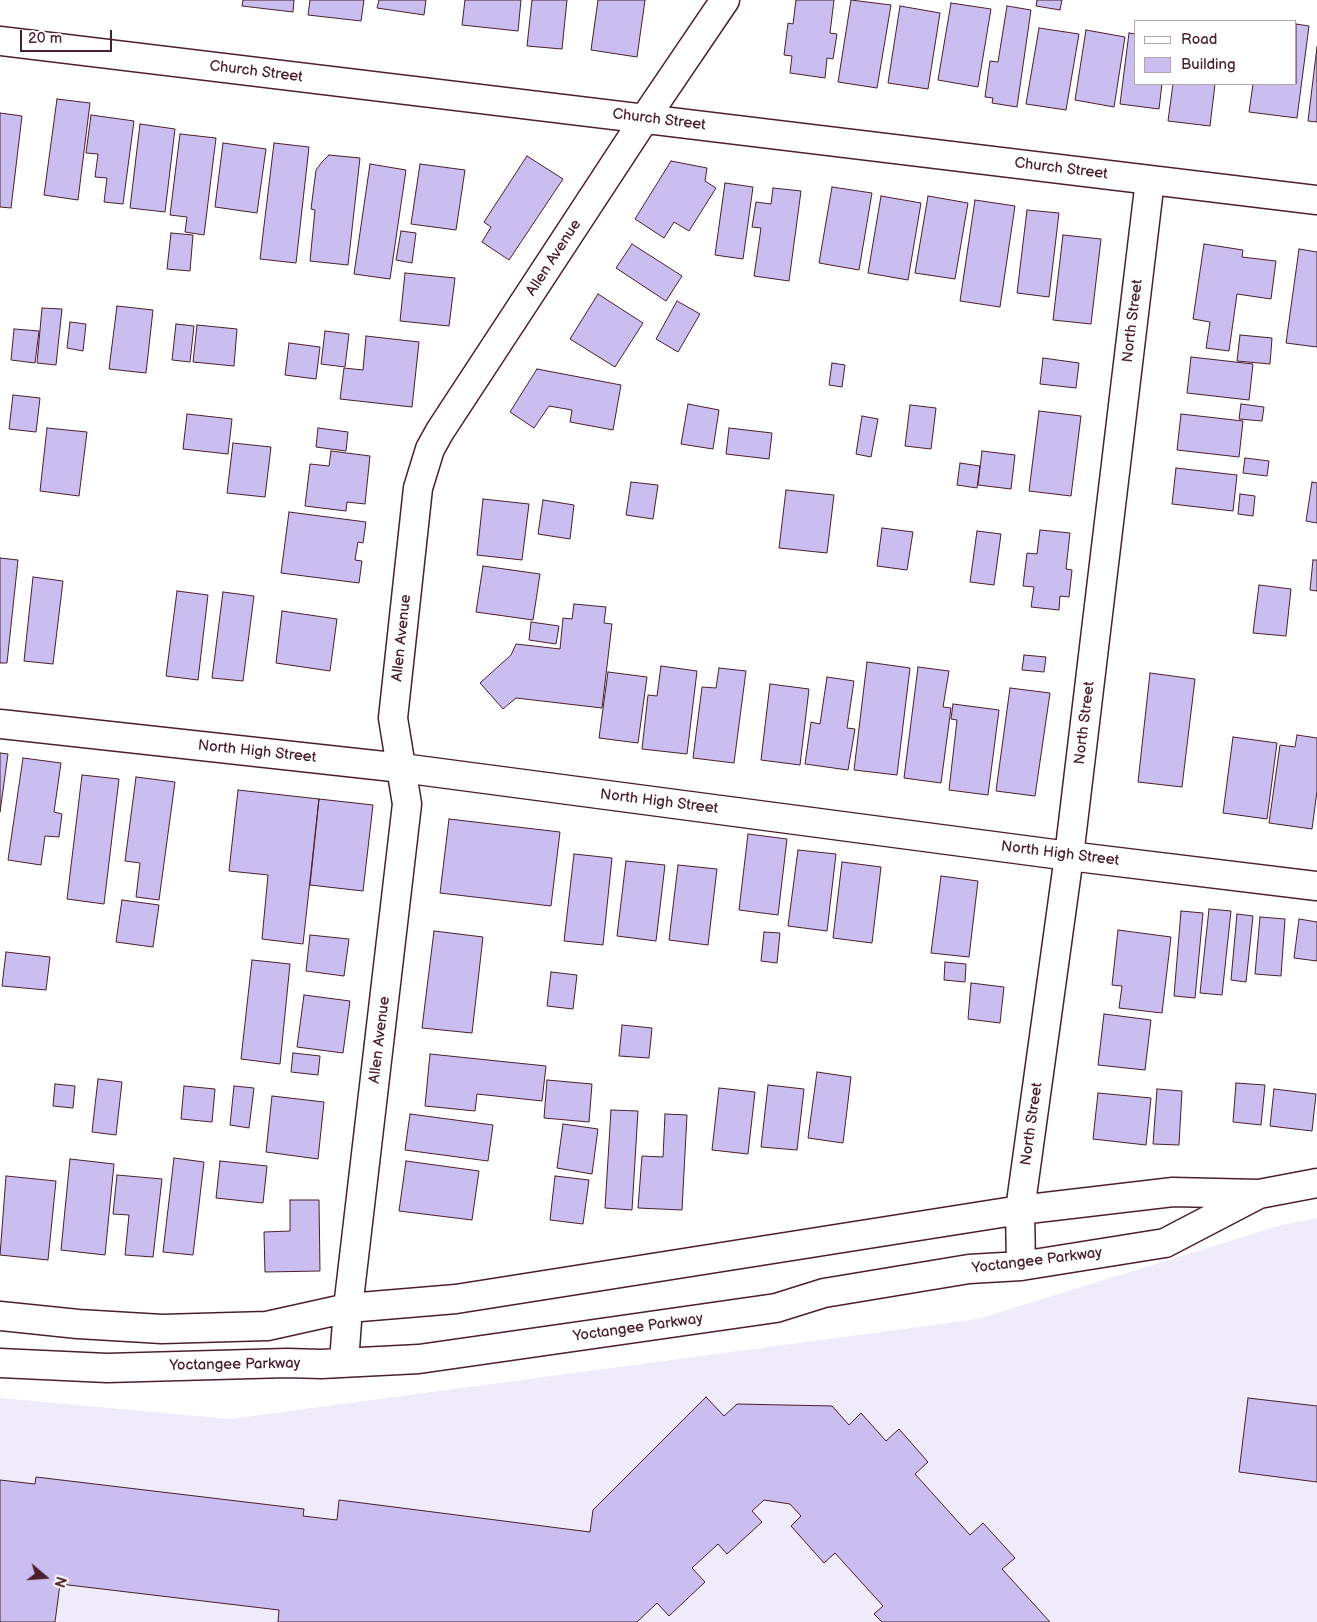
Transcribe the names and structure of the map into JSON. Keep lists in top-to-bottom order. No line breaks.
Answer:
{"streets":{"street":["Church Street","Allen Avenue","North Street","North High Street","Yoctangee Parkway"]},"crossings":[["Church Street","Allen Avenue"],["Church Street","North Street"],["Allen Avenue","North High Street"],["Allen Avenue","Yoctangee Parkway"],["North Street","North High Street"],["North Street","Yoctangee Parkway"]],"legend":["Road","Building"],"scale_bar":"20 m","north":"right"}
